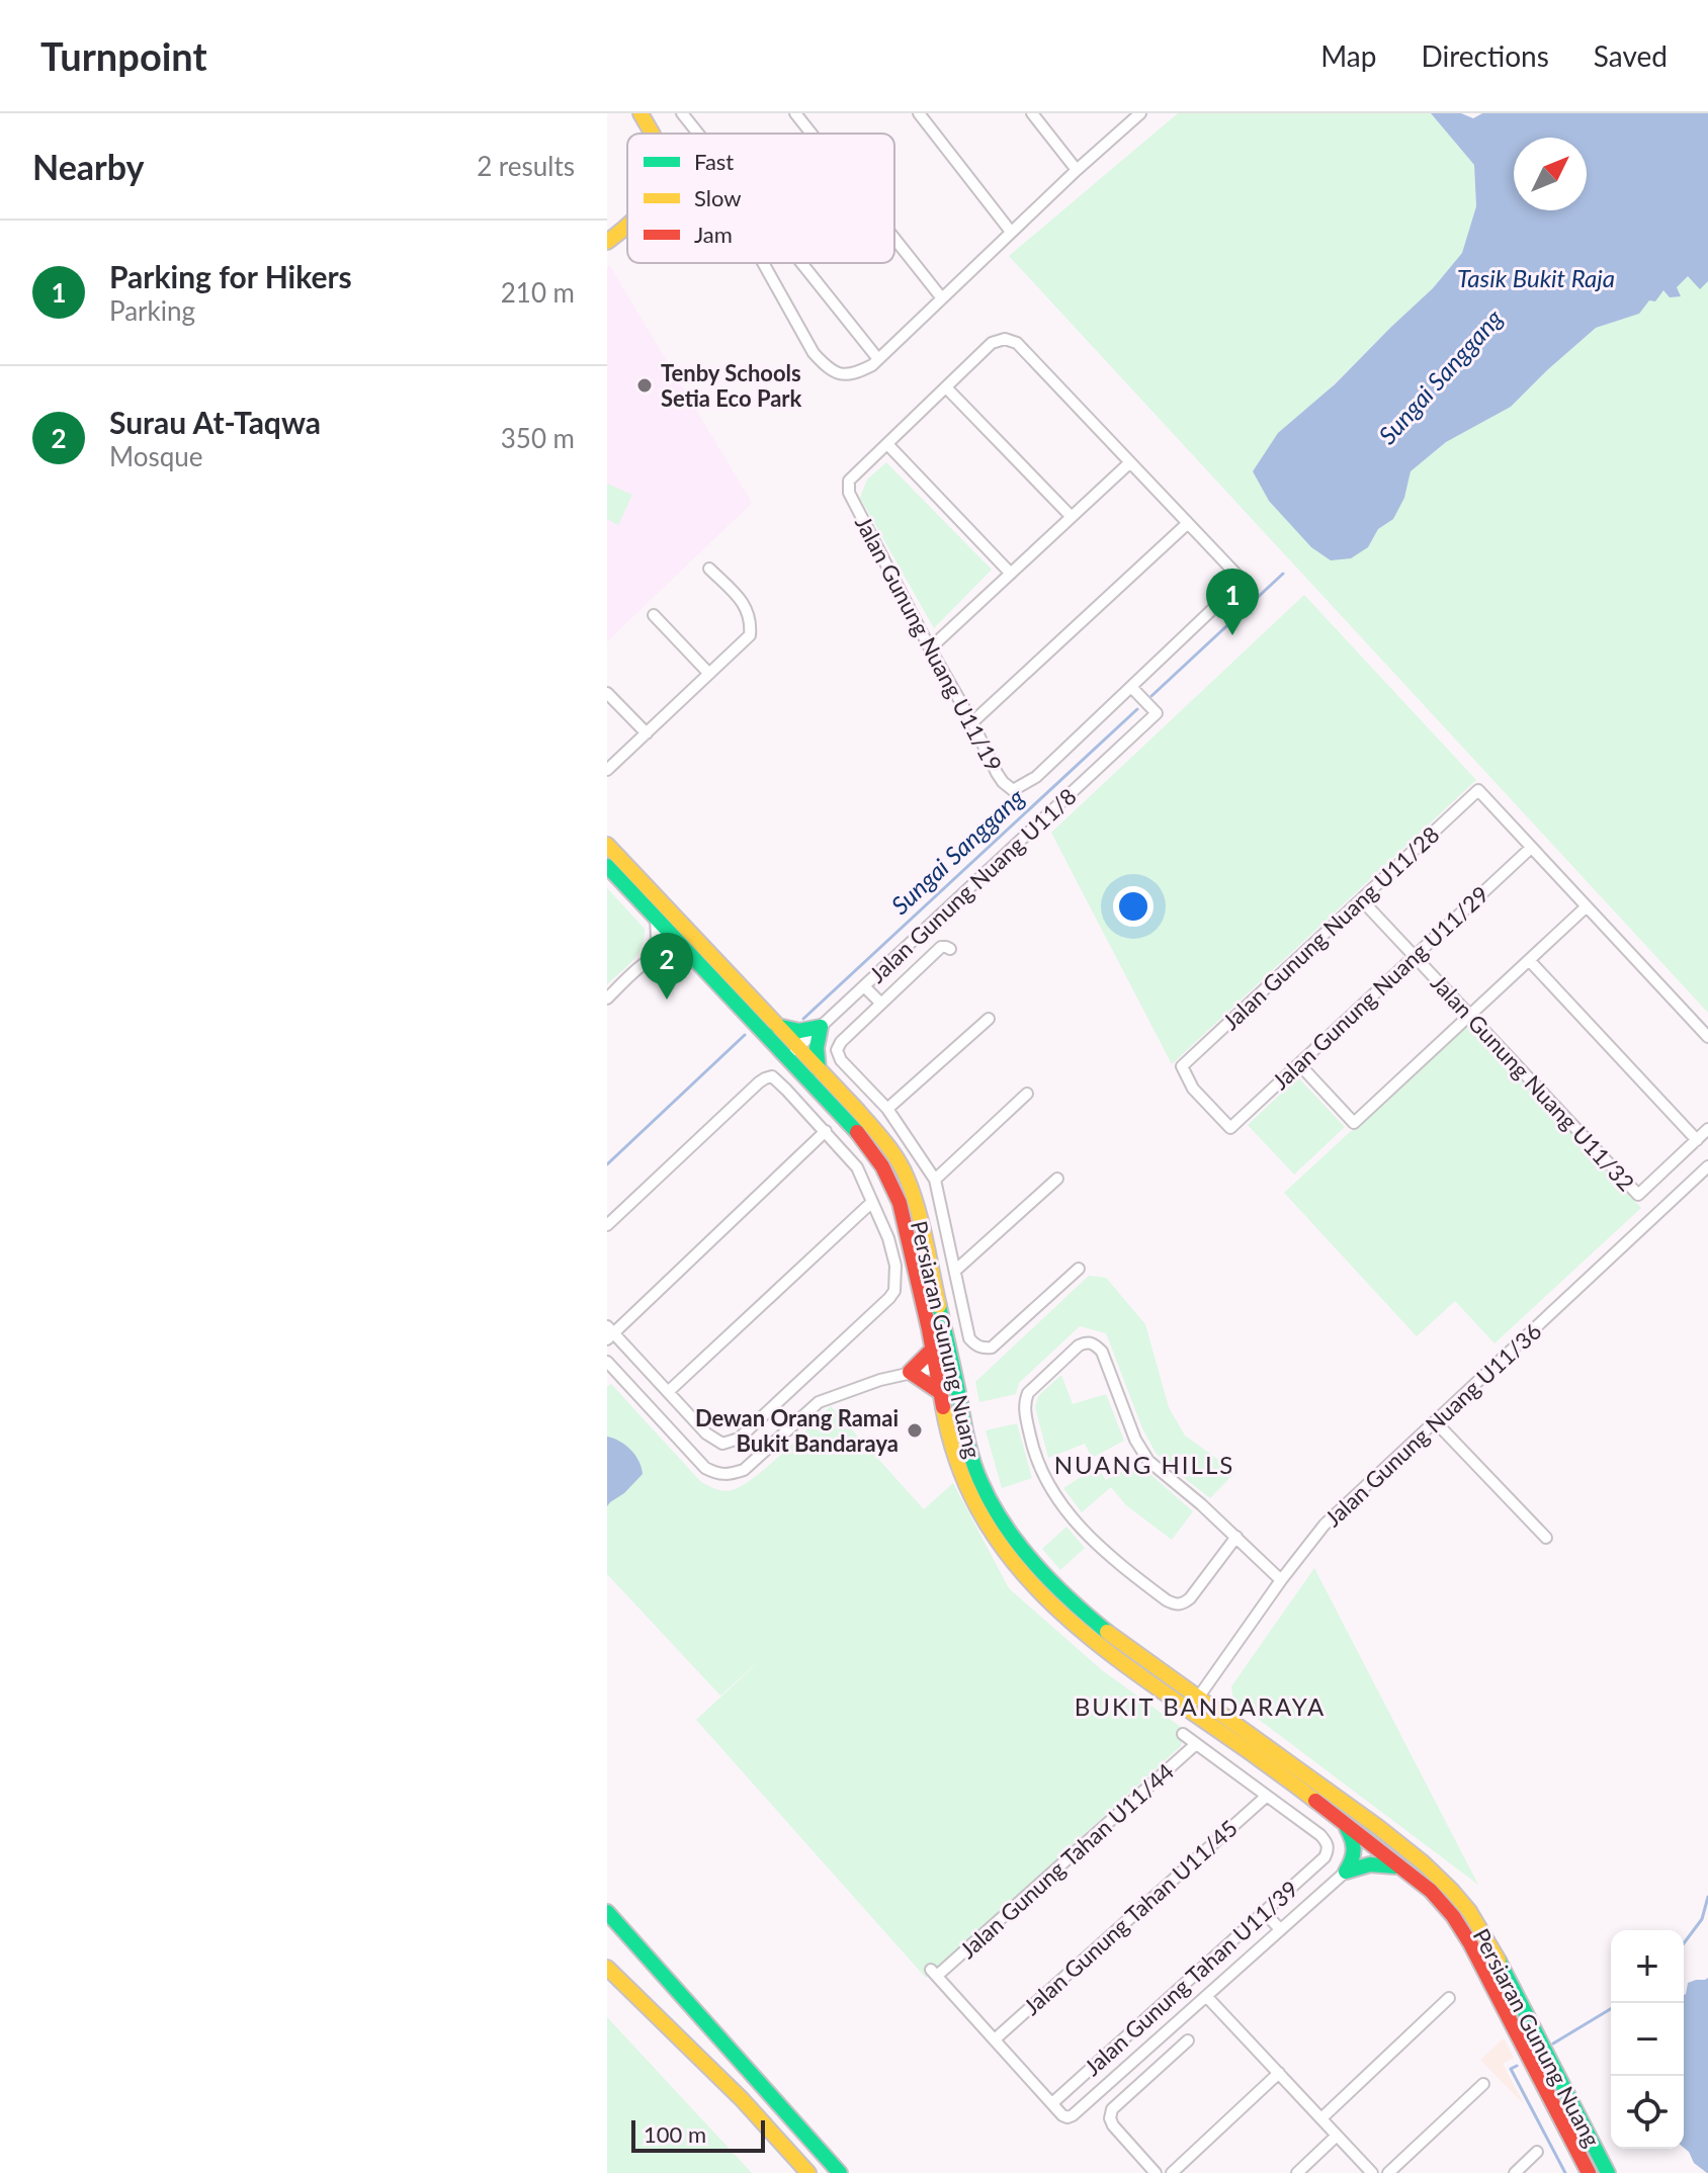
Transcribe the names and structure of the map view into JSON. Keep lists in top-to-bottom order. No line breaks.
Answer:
{"streets":{"main road":["Persiaran Gunung Nuang"],"street":["Jalan Gunung Nuang U11/19","Jalan Gunung Nuang U11/8","Jalan Gunung Nuang U11/28","Jalan Gunung Nuang U11/29","Jalan Gunung Nuang U11/32","Jalan Gunung Nuang U11/36","Jalan Gunung Tahan U11/44","Jalan Gunung Tahan U11/45","Jalan Gunung Tahan U11/39"]},"crossings":[["Jalan Gunung Nuang U11/19","Jalan Gunung Nuang U11/8"],["Jalan Gunung Nuang U11/8","Persiaran Gunung Nuang"],["Jalan Gunung Nuang U11/28","Jalan Gunung Nuang U11/29"],["Jalan Gunung Nuang U11/28","Jalan Gunung Nuang U11/32"],["Jalan Gunung Nuang U11/29","Jalan Gunung Nuang U11/32"],["Persiaran Gunung Nuang","Jalan Gunung Nuang U11/36"],["Jalan Gunung Tahan U11/44","Jalan Gunung Tahan U11/45"],["Jalan Gunung Tahan U11/45","Jalan Gunung Tahan U11/39"]],"districts":["NUANG HILLS","BUKIT BANDARAYA"],"water":["Tasik Bukit Raja","Sungai Sanggang"],"places":["Tenby Schools Setia Eco Park","Dewan Orang Ramai Bukit Bandaraya"],"legend":["Fast","Slow","Jam"],"scale_bar":"100 m","north":"top right","page":{"header":"Turnpoint","nav":["Map","Directions","Saved"],"heading":["Nearby","2 results"],"list":[{"mark":"1","name":"Parking for Hikers","note":"Parking","value":"210 m"},{"mark":"2","name":"Surau At-Taqwa","note":"Mosque","value":"350 m"}],"pins":["1","2"],"map_buttons":["+","−"],"scale":"100 m"}}
